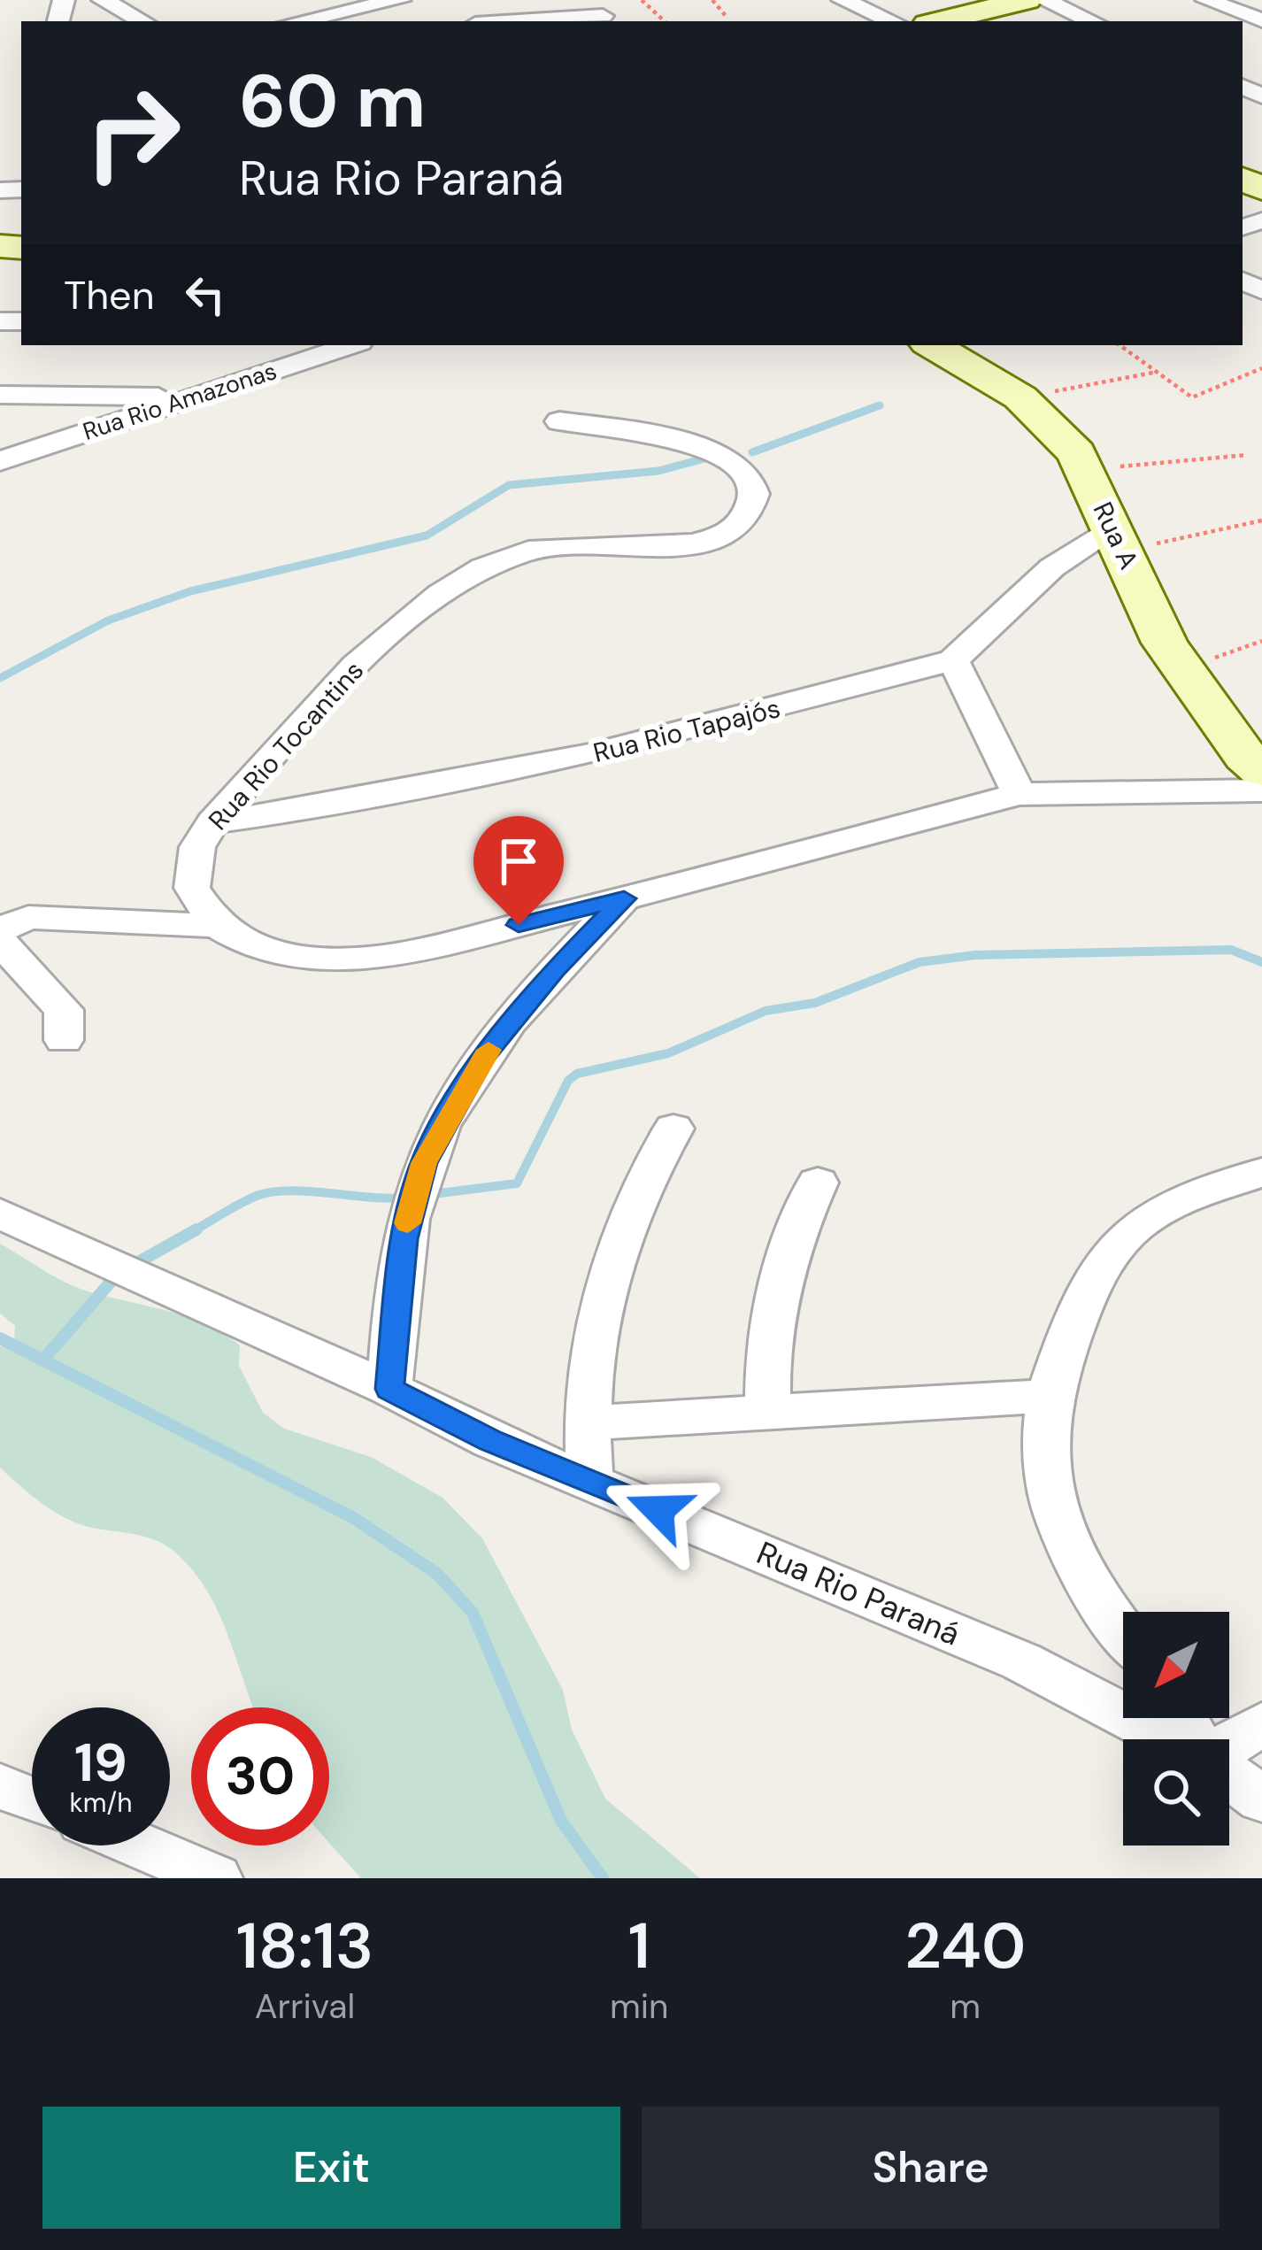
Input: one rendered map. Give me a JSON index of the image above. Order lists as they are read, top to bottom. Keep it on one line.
{"streets":{"street":["Rua Rio Amazonas","Rua A","Rua Rio Tapajós","Rua Rio Tocantins","Rua Rio Paraná"]},"crossings":[["Rua A","Rua Rio Tapajós"],["Rua Rio Tapajós","Rua Rio Tocantins"]],"north":"bottom left","page":{"turn":["60 m","Rua Rio Paraná"],"then":"Then","speed":"19 km/h","limit":"30","eta":["18:13","Arrival","1","min","240","m"],"buttons":["Exit","Share"]}}
